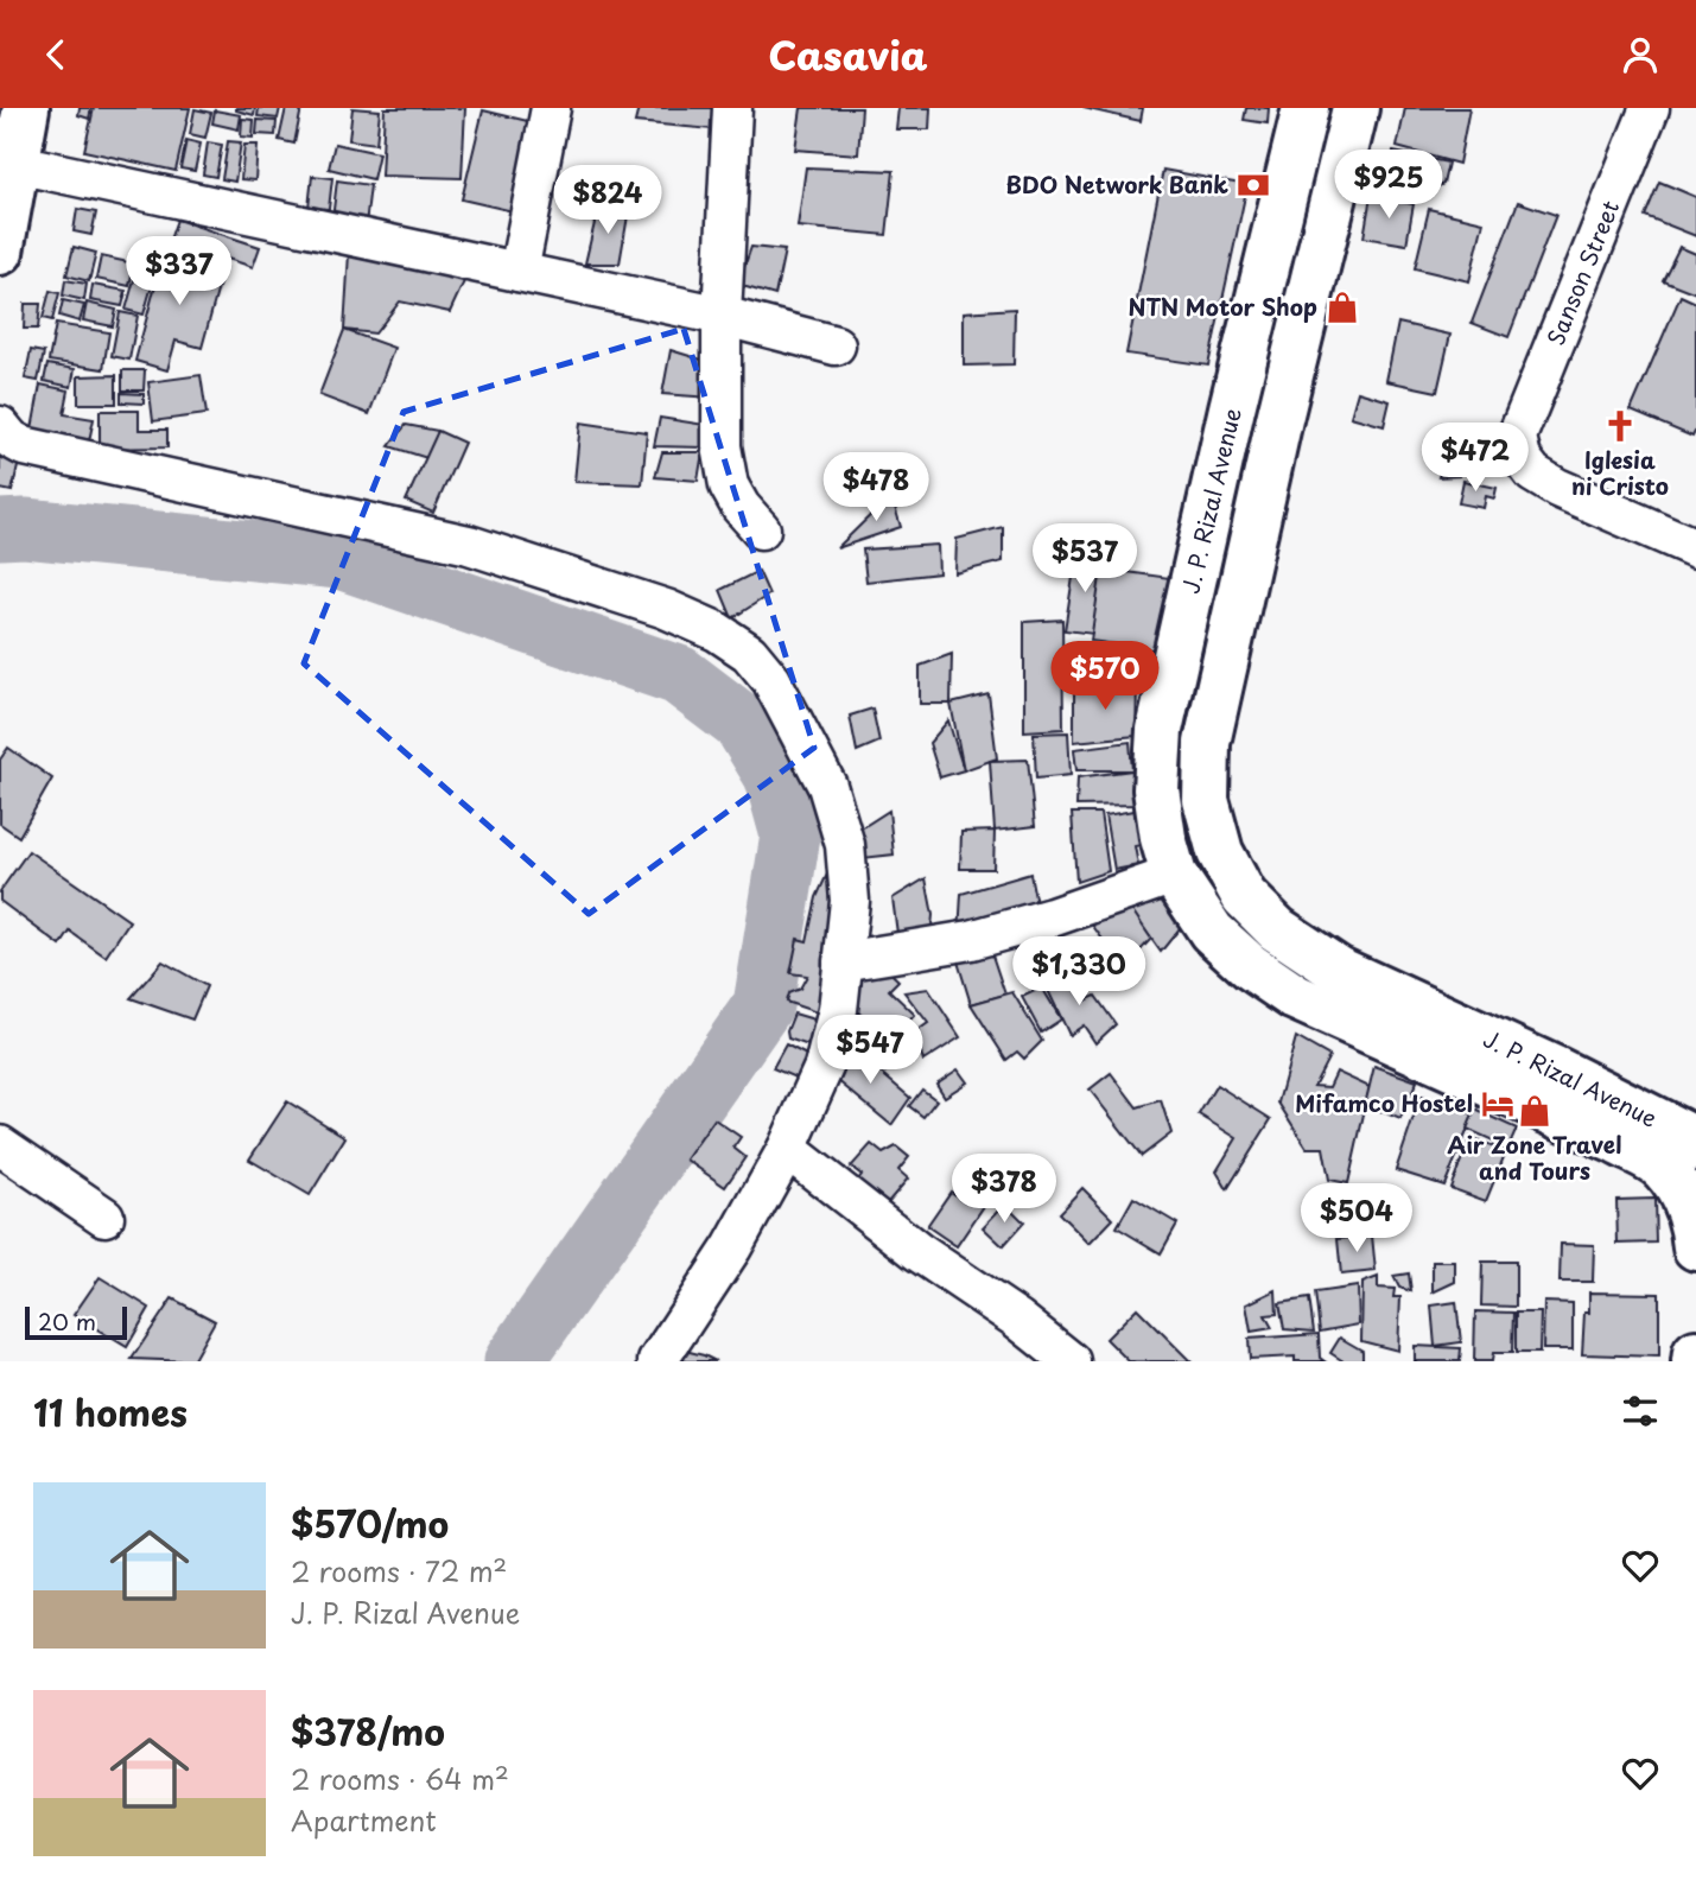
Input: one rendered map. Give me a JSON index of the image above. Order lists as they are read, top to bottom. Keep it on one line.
{"streets":{"main road":["J. P. Rizal Avenue"],"street":["Sanson Street"]},"places":{"bank":["BDO Network Bank"],"shop":["NTN Motor Shop","Air Zone Travel and Tours"],"church":["Iglesia ni Cristo"],"hotel":["Mifamco Hostel"]},"scale_bar":"20 m","page":{"header":"Casavia","price":["$925","$824","$337","$472","$478","$537","$570","$1,330","$547","$378","$504"],"scale":"20 m","heading":"11 homes","list":[{"name":"$570/mo","note":"2 rooms · 72 m² · J. P. Rizal Avenue"},{"name":"$378/mo","note":"2 rooms · 64 m² · Apartment"}]}}
